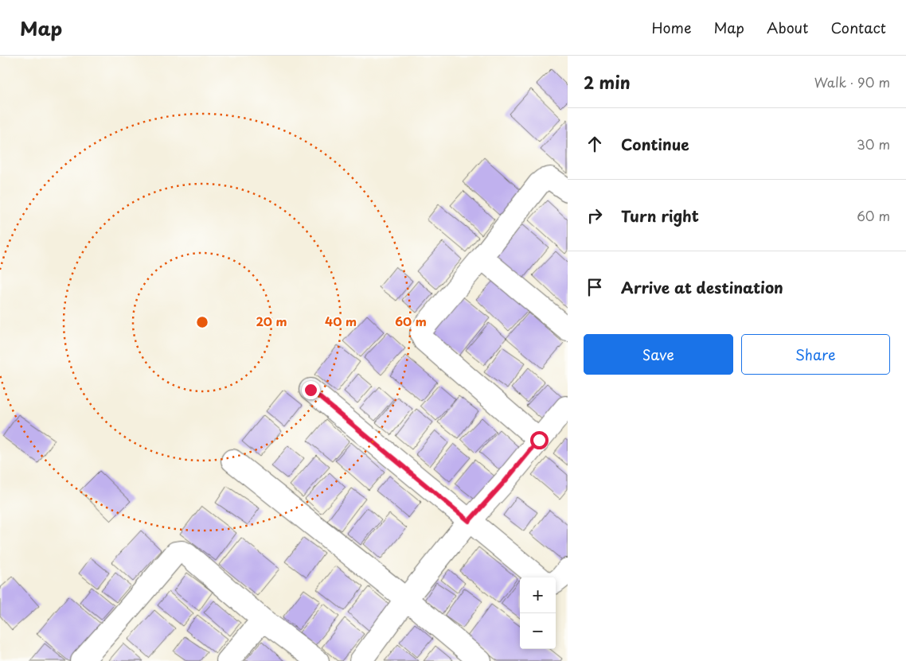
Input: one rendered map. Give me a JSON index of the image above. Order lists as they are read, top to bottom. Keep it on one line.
{"page":{"header":"Map","nav":["Home","Map","About","Contact"],"heading":["2 min","Walk · 90 m"],"list":[["Continue","30 m"],["Turn right","60 m"],"Arrive at destination"],"buttons":["Save","Share"],"map_buttons":["+","−"]},"rings":["20 m","40 m","60 m"]}
